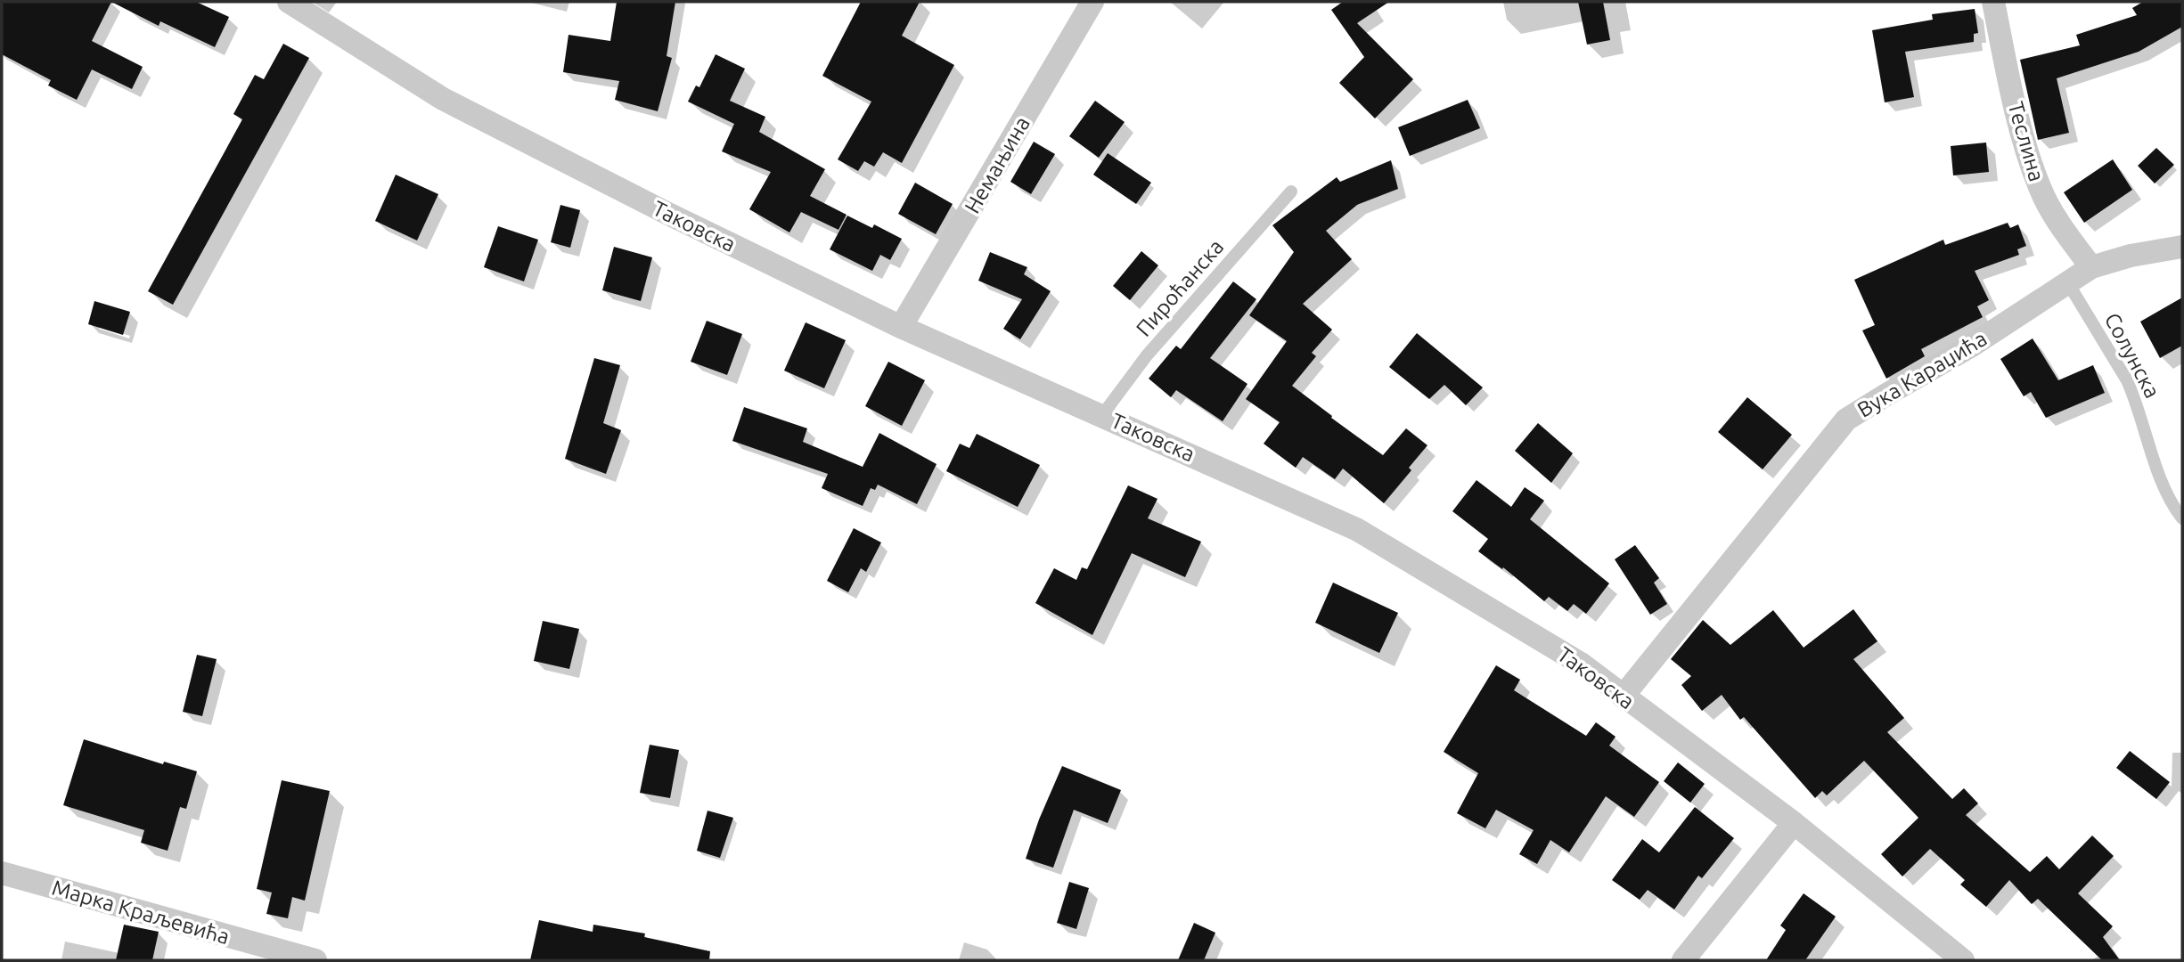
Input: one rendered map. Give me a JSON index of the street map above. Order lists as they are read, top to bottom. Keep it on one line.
{"streets":{"street":["Теслина","Немањина","Таковска","Вука Караџића","Марка Краљевића"],"lane":["Пироћанска","Солунска"]},"crossings":[["Теслина","Вука Караџића"],["Немањина","Таковска"],["Таковска","Пироћанска"],["Таковска","Вука Караџића"],["Солунска","Вука Караџића"]]}
